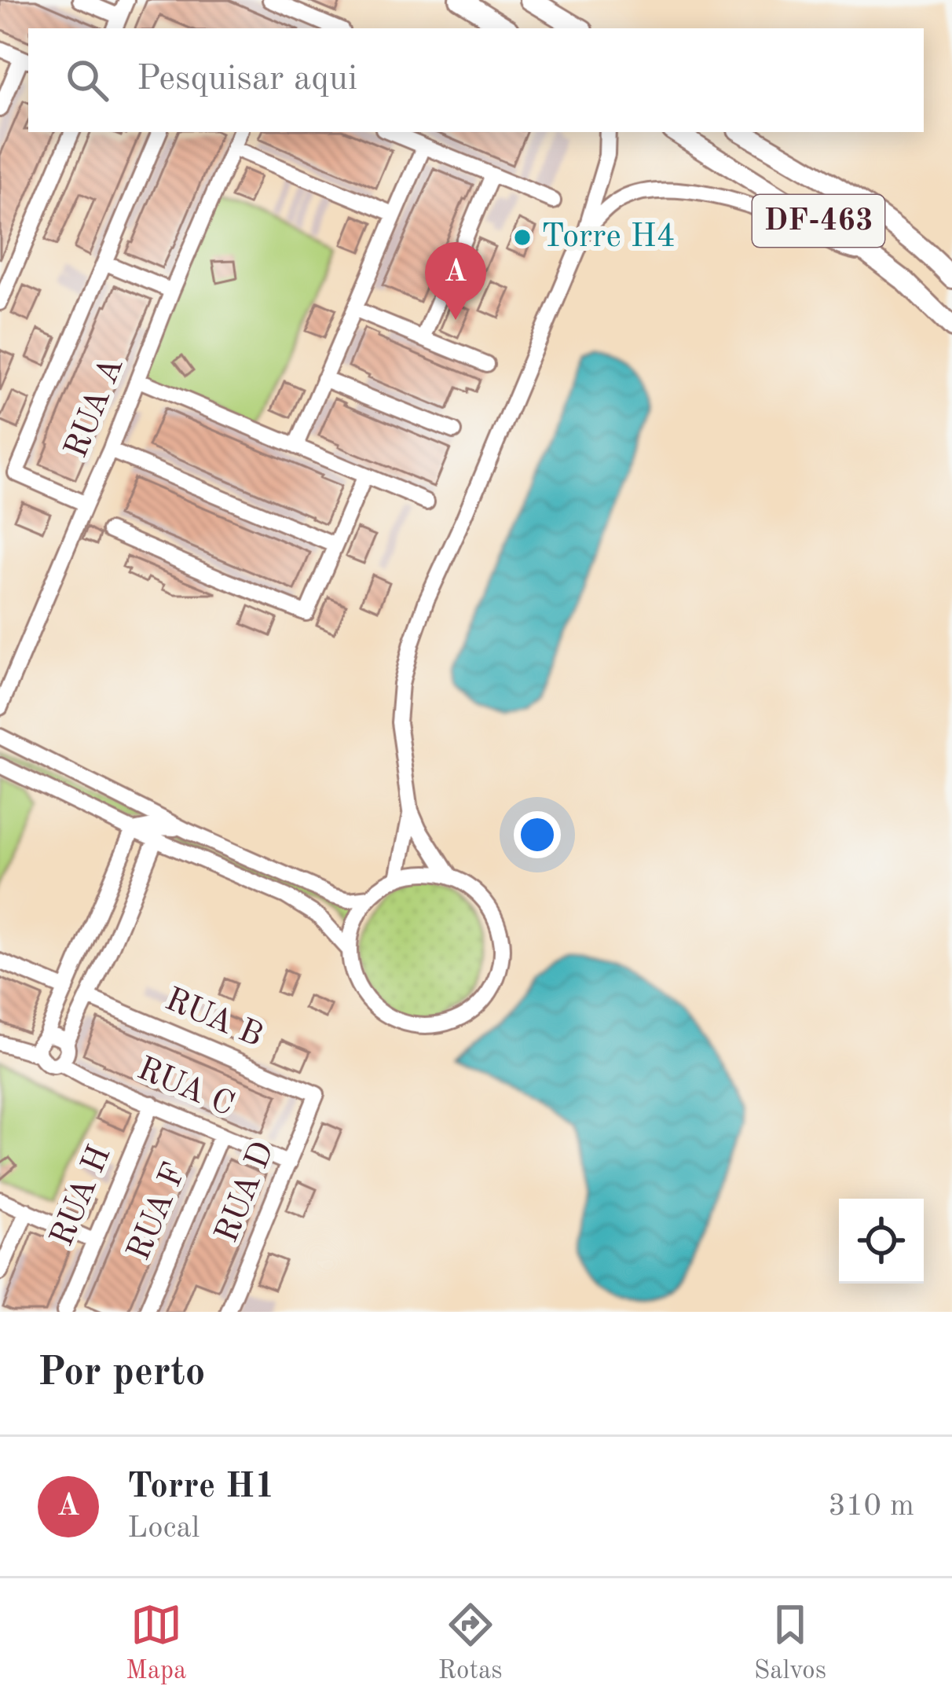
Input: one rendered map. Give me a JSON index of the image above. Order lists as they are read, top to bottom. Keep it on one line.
{"streets":{"main road":["DF-463"],"street":["RUA A","RUA B","RUA C","RUA D","RUA H","RUA F"]},"crossings":[["RUA B","RUA D"],["RUA C","RUA D"],["RUA C","RUA H"],["RUA C","RUA F"]],"places":["Torre H4"],"page":{"search":"Pesquisar aqui","pins":"A","heading":"Por perto","list":[{"mark":"A","name":"Torre H1","note":"Local","value":"310 m"}],"nav":["Mapa","Rotas","Salvos"]}}
